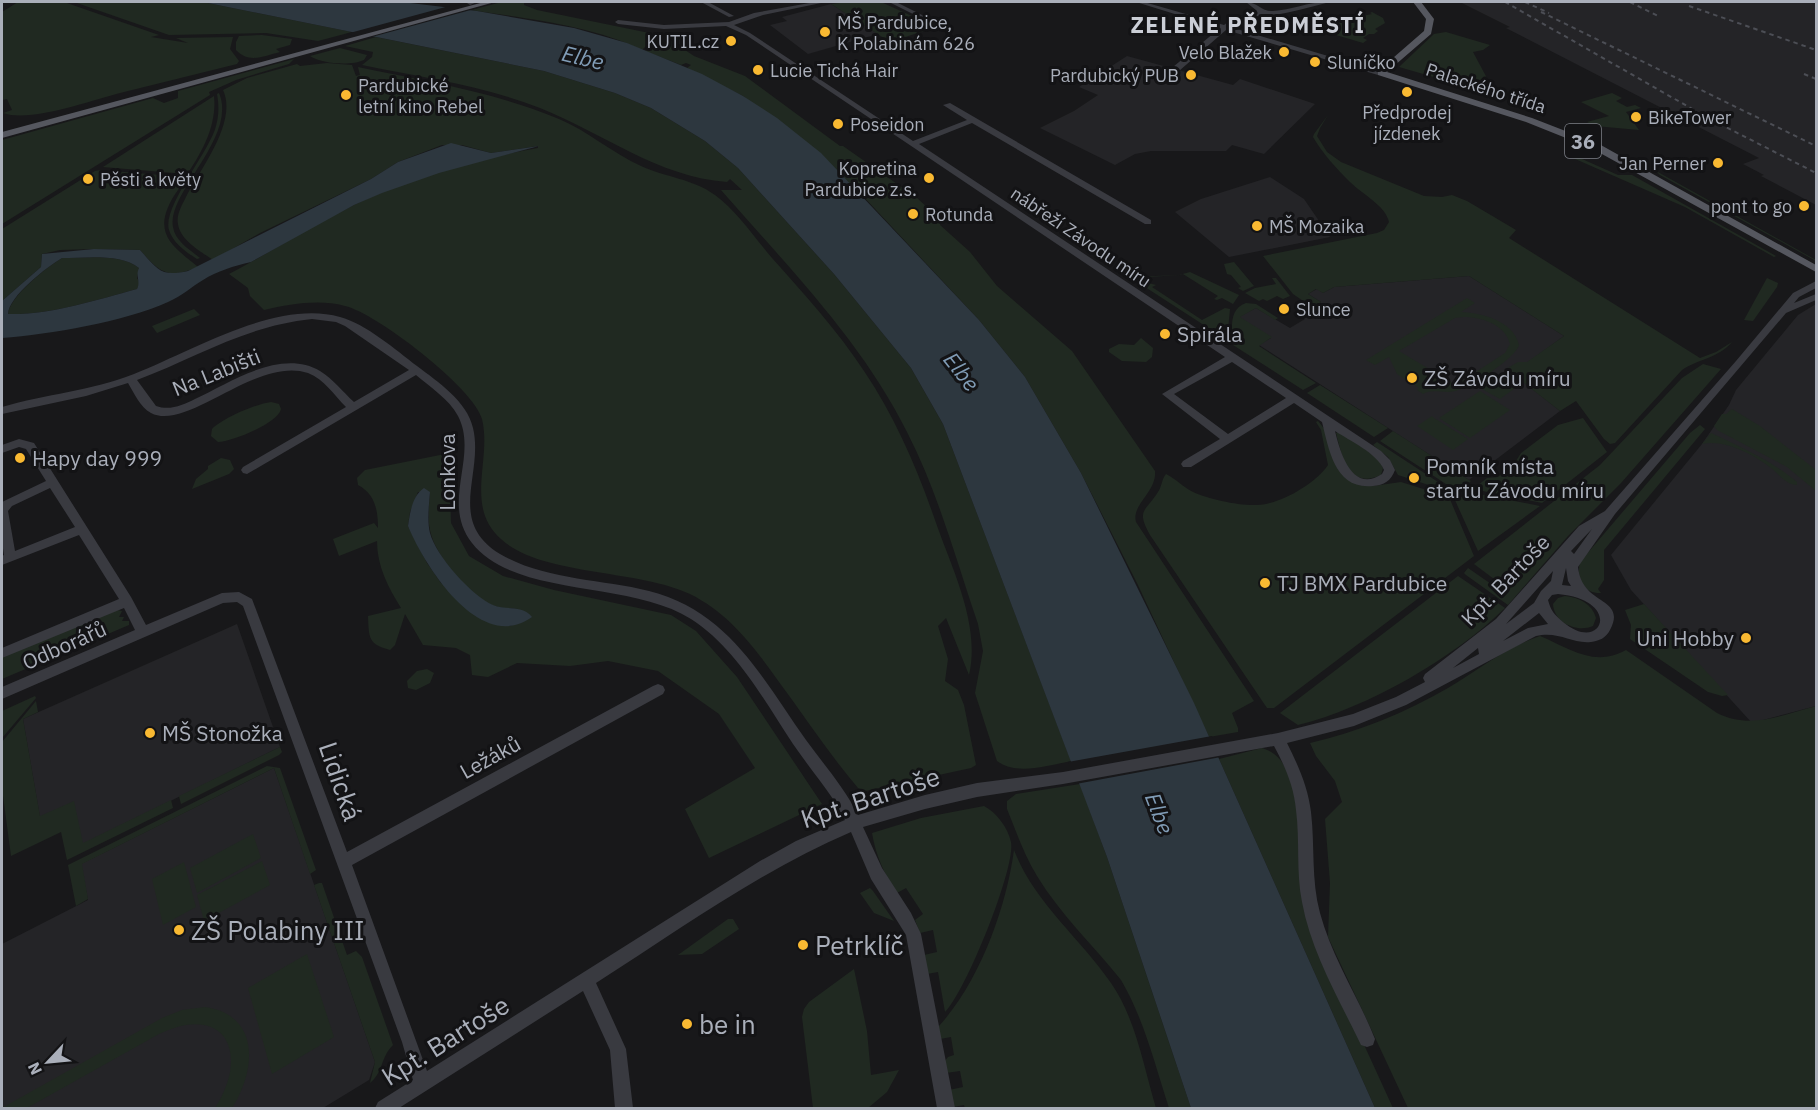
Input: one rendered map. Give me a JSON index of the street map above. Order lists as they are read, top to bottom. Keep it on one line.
{"streets":{"main road":["Palackého třída","36"],"street":["nábřeží Závodu míru","Na Labišti","Lonkova","Kpt. Bartoše","Odborářů","Ležáků","Lidická"]},"crossings":[["Na Labišti","Lonkova"],["Lonkova","Kpt. Bartoše"],["Kpt. Bartoše","Lidická"],["Odborářů","Lidická"],["Ležáků","Lidická"]],"districts":["ZELENÉ PŘEDMĚSTÍ"],"water":["Elbe"],"places":["MŠ Pardubice, K Polabinám 626","KUTIL.cz","Velo Blažek","Sluníčko","Lucie Tichá Hair","Pardubický PUB","Předprodej jízdenek","Pardubické letní kino Rebel","BikeTower","Poseidon","Jan Perner","Kopretina Pardubice z.s.","Pěsti a květy","pont to go","Rotunda","MŠ Mozaika","Slunce","Spirála","ZŠ Závodu míru","Hapy day 999","Pomník místa startu Závodu míru","TJ BMX Pardubice","Uni Hobby","MŠ Stonožka","ZŠ Polabiny III","Petrklíč","be in"],"north":"bottom left"}
